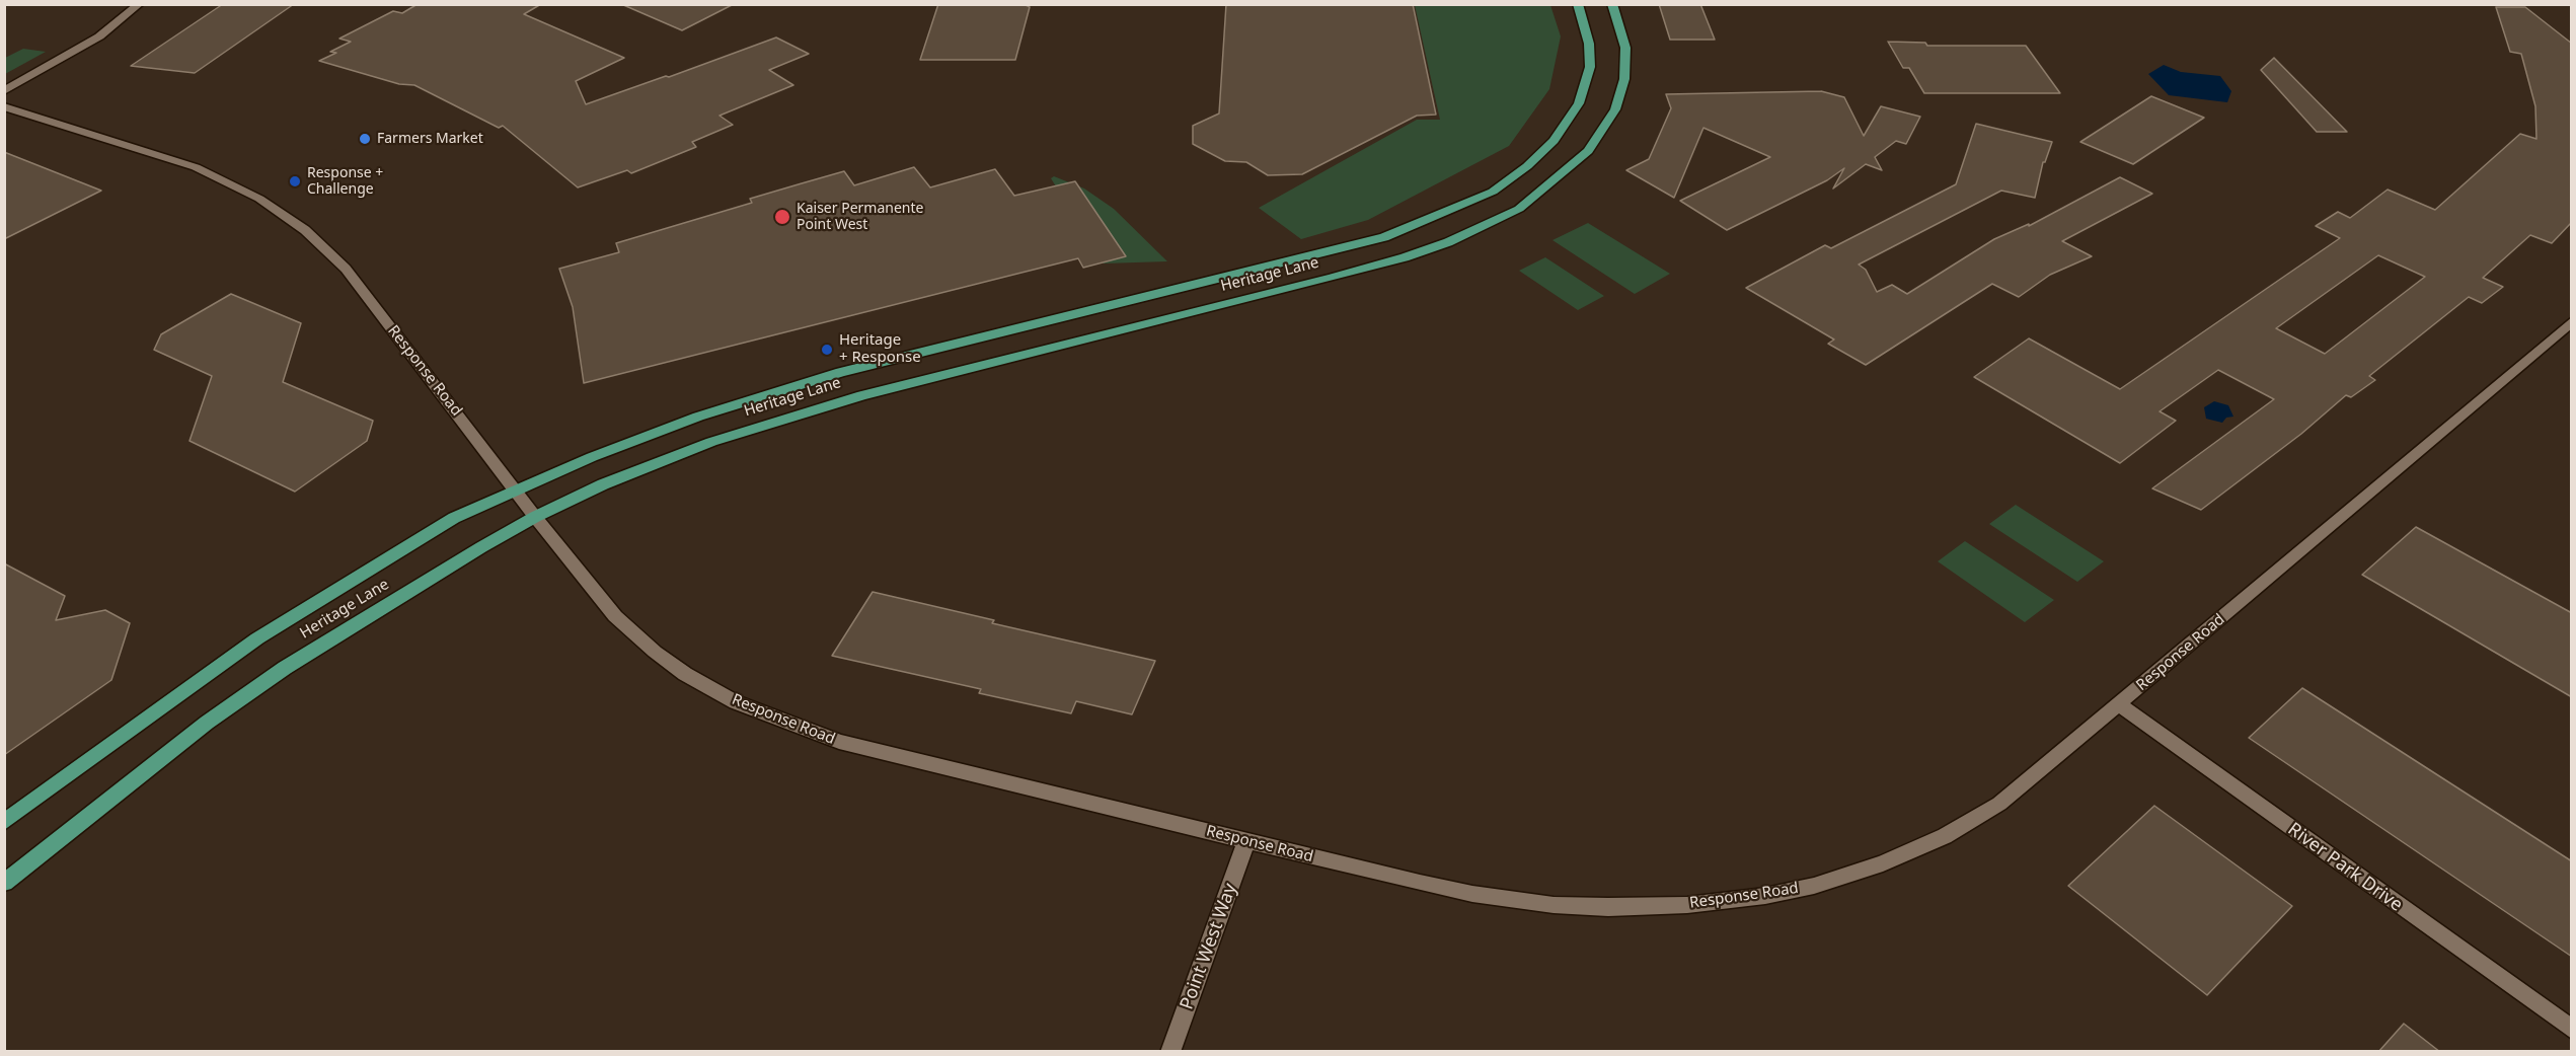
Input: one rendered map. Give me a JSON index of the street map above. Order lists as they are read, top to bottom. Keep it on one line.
{"streets":{"main road":["Heritage Lane"],"street":["Response Road","River Park Drive","Point West Way"]},"crossings":[["Heritage Lane","Response Road"],["Response Road","River Park Drive"],["Response Road","Point West Way"]],"places":["Farmers Market","Response + Challenge","Kaiser Permanente Point West","Heritage + Response"]}
